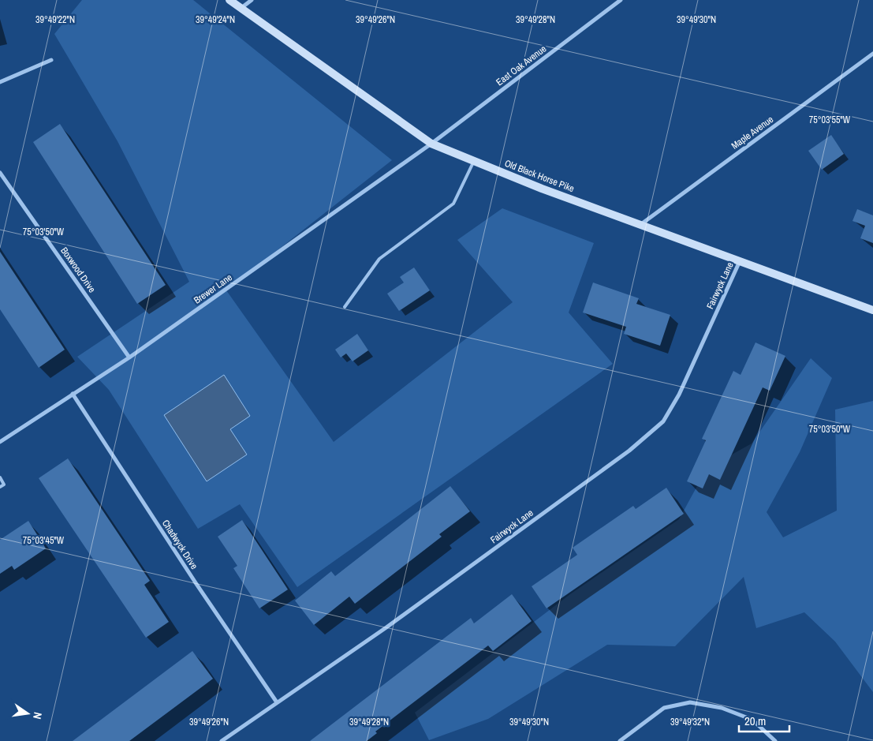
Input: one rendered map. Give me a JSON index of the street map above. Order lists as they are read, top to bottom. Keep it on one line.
{"streets":{"street":["East Oak Avenue","Maple Avenue","Old Black Horse Pike","Boxwood Drive","Fairwyck Lane","Brewer Lane","Chadwyck Drive"]},"crossings":[["East Oak Avenue","Old Black Horse Pike"],["East Oak Avenue","Brewer Lane"],["Maple Avenue","Old Black Horse Pike"],["Old Black Horse Pike","Fairwyck Lane"],["Old Black Horse Pike","Brewer Lane"],["Boxwood Drive","Brewer Lane"],["Fairwyck Lane","Chadwyck Drive"],["Brewer Lane","Chadwyck Drive"]],"scale_bar":"20 m","north":"right","coordinates":["39°49'22\"N","39°49'24\"N","39°49'26\"N","39°49'28\"N","39°49'30\"N","75°03'55\"W","75°03'50\"W","75°03'45\"W","39°49'32\"N"]}
